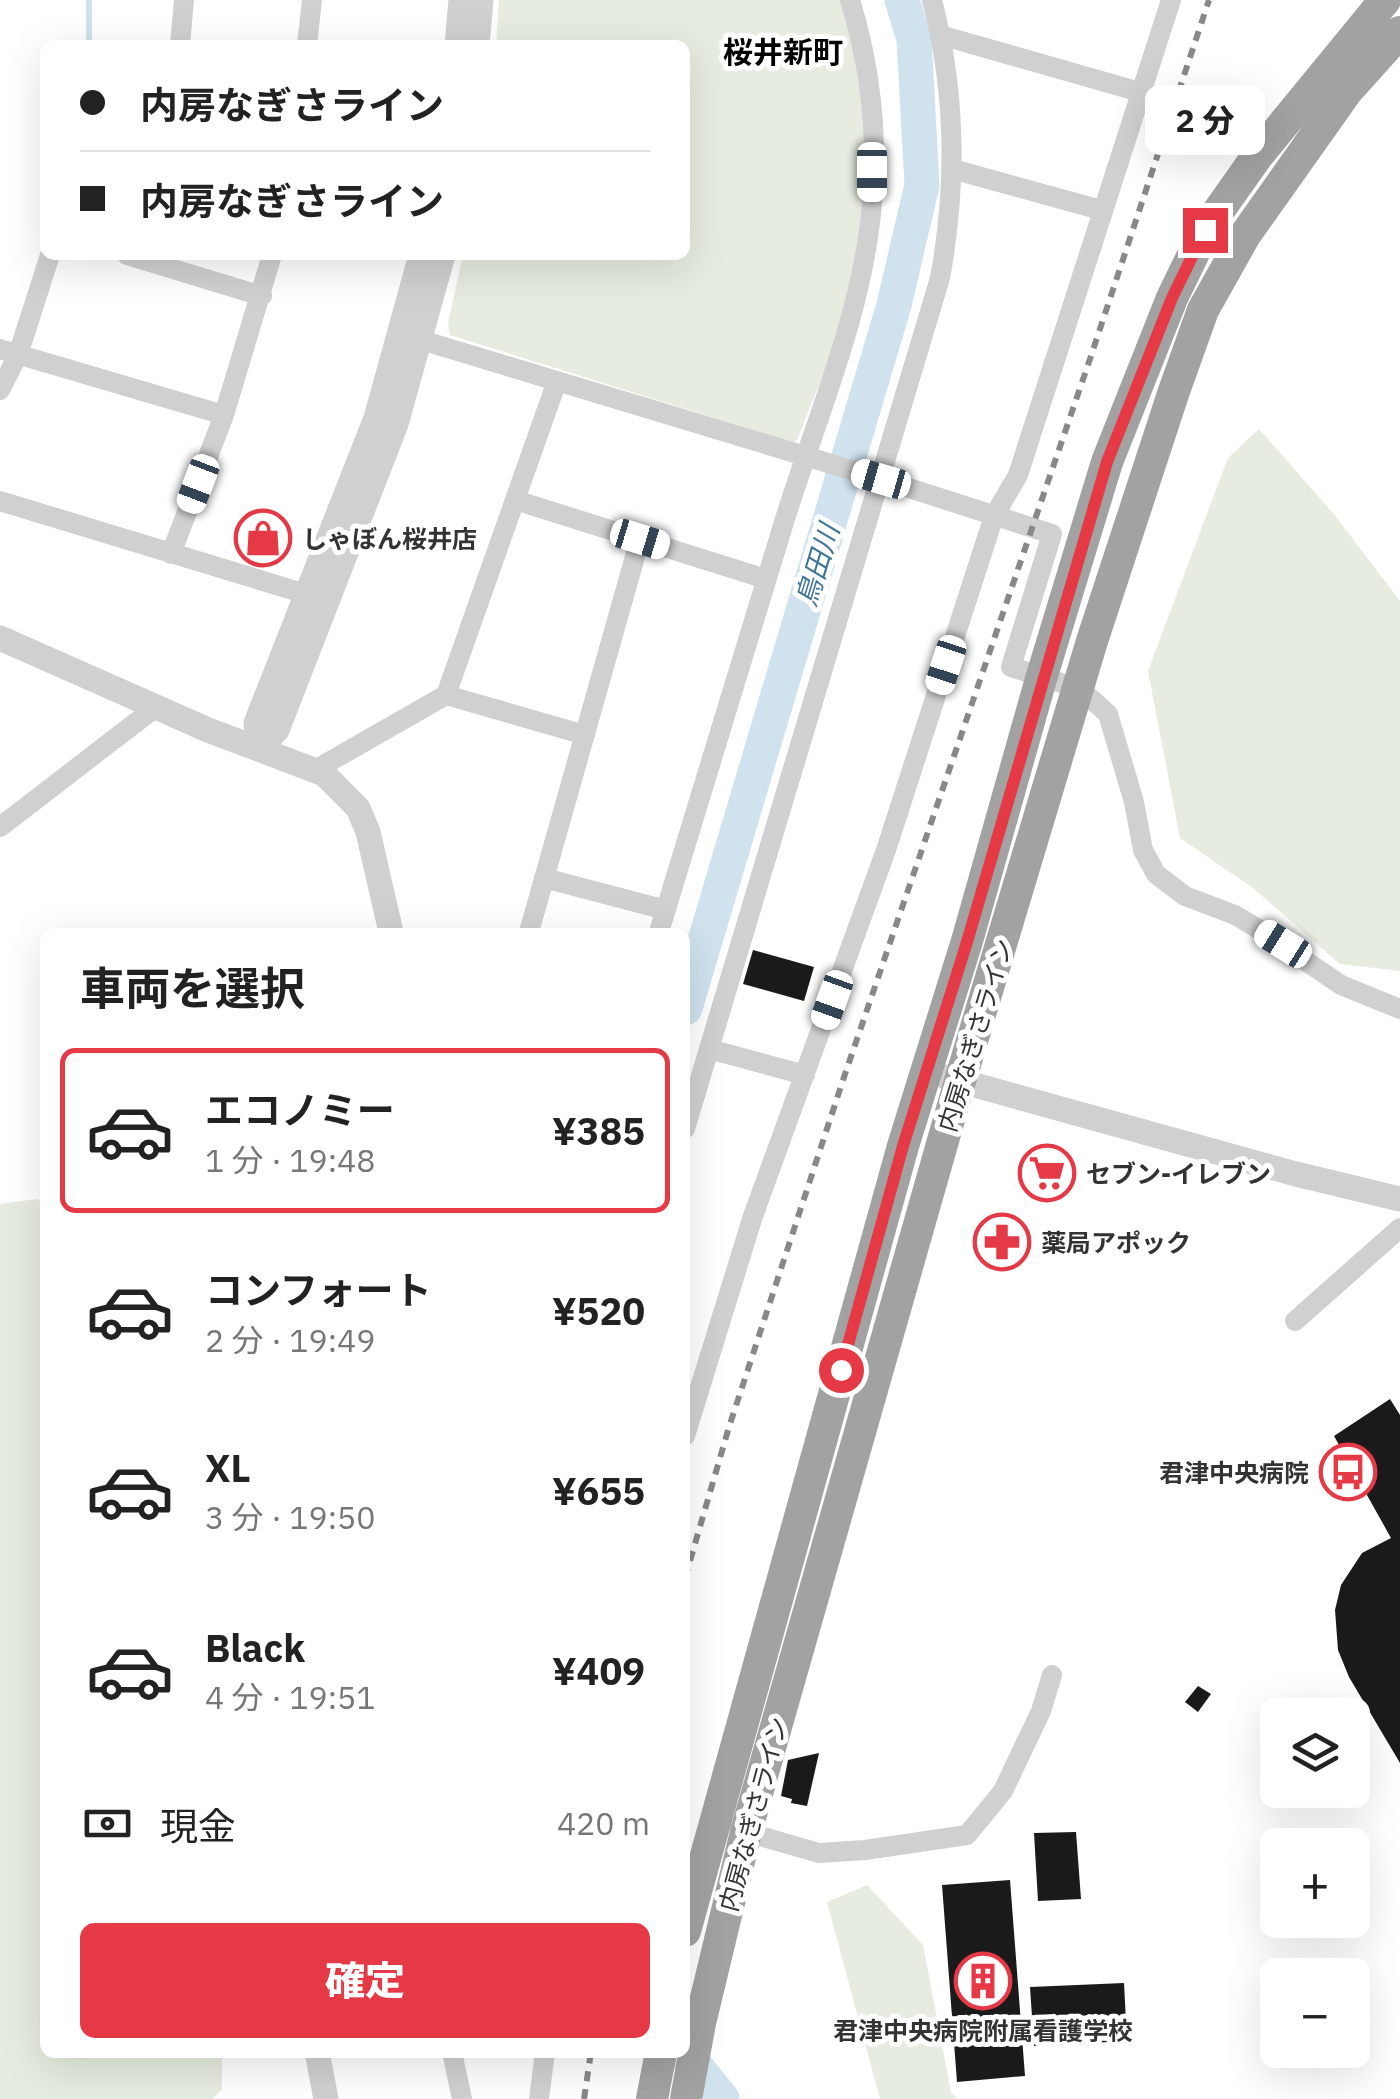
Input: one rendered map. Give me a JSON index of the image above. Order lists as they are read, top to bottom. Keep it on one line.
{"streets":{"highway":["内房なぎさライン"]},"districts":["桜井新町"],"water":["鳥田川"],"places":{"shop":["しゃぼん桜井店"],"supermarket":["セブン-イレブン"],"pharmacy":["薬局アポック"],"bus stop":["君津中央病院"],"building":["君津中央病院附属看護学校"]},"page":{"banner":["内房なぎさライン","内房なぎさライン"],"bubble":"2 分","heading":"車両を選択","list":[{"name":"エコノミー","note":"1 分 · 19:48","value":"¥385"},{"name":"コンフォート","note":"2 分 · 19:49","value":"¥520"},{"name":"XL","note":"3 分 · 19:50","value":"¥655"},{"name":"Black","note":"4 分 · 19:51","value":"¥409"}],"map_buttons":["+","−"],"pay":["現金","420 m"],"buttons":"確定"}}
